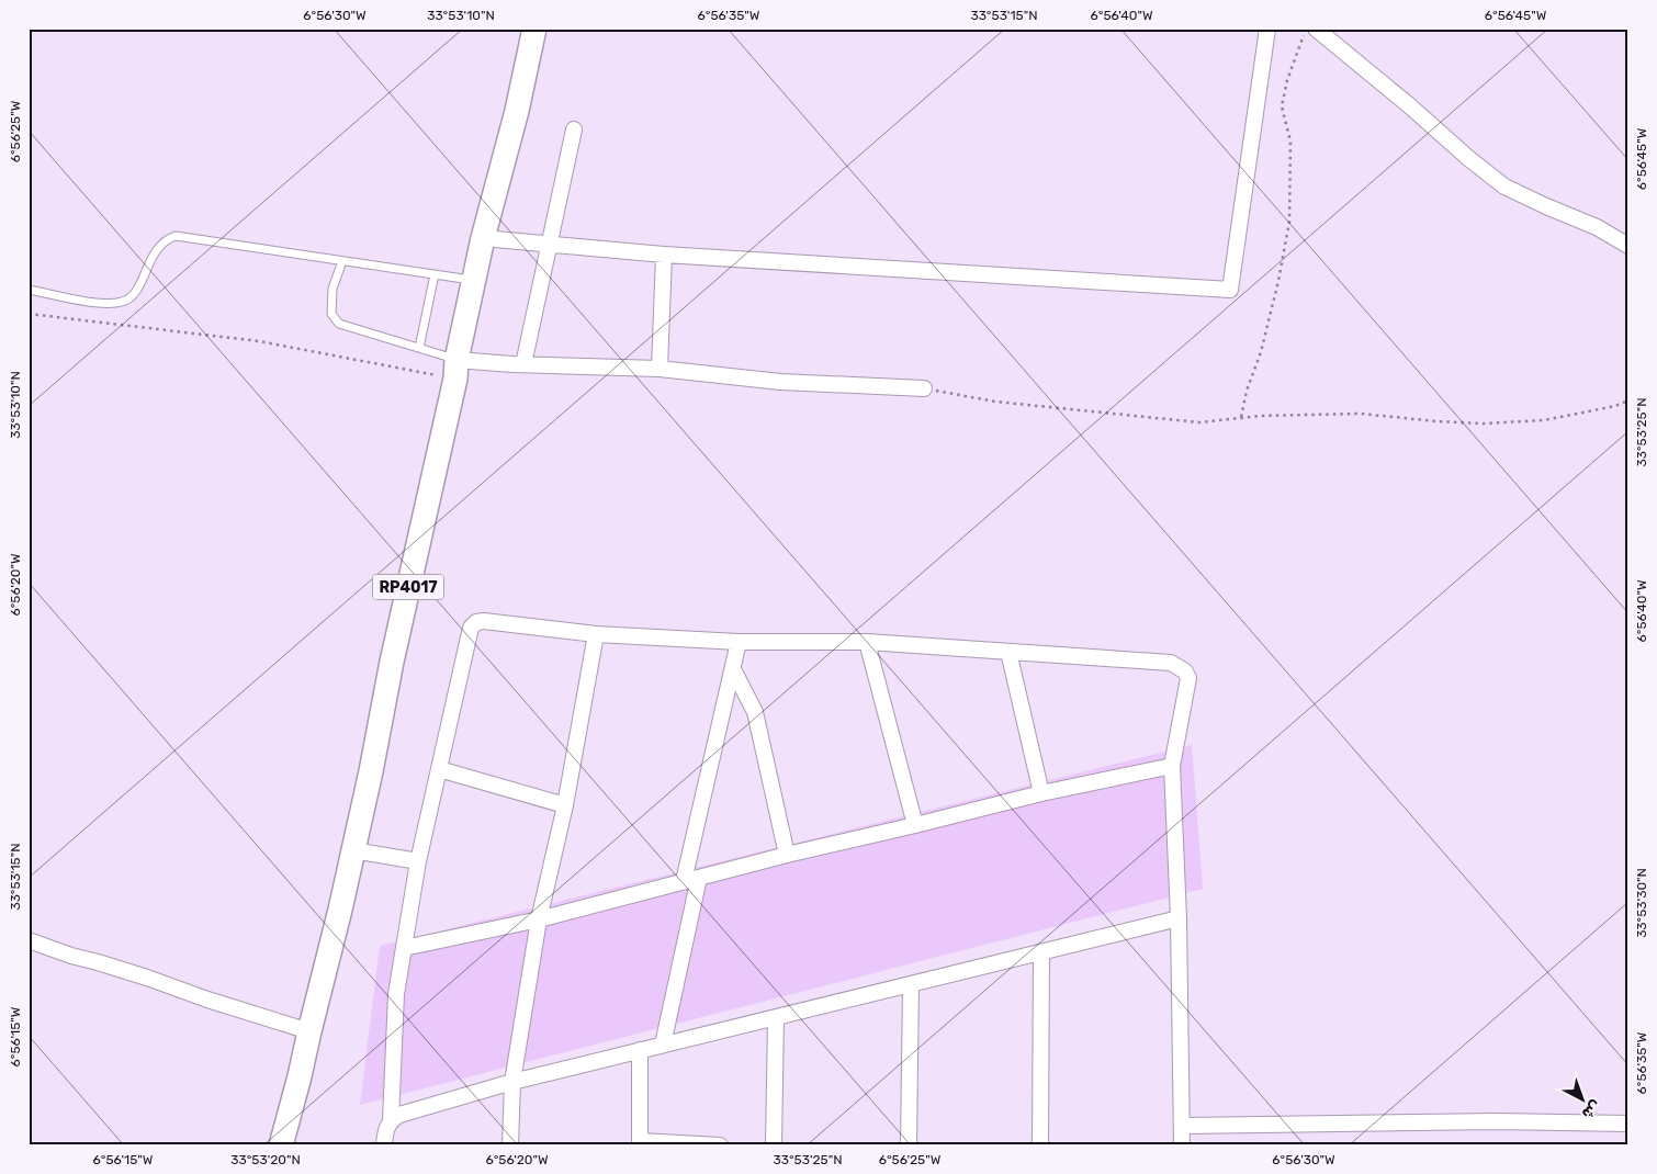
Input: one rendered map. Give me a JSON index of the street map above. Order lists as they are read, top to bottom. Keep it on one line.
{"streets":{"main road":["RP4017"]},"north":"bottom right","coordinates":["6°56'30\"W","33°53'10\"N","6°56'35\"W","33°53'15\"N","6°56'40\"W","6°56'45\"W","6°56'25\"W","33°53'25\"N","6°56'20\"W","33°53'30\"N","6°56'15\"W","33°53'20\"N"]}
